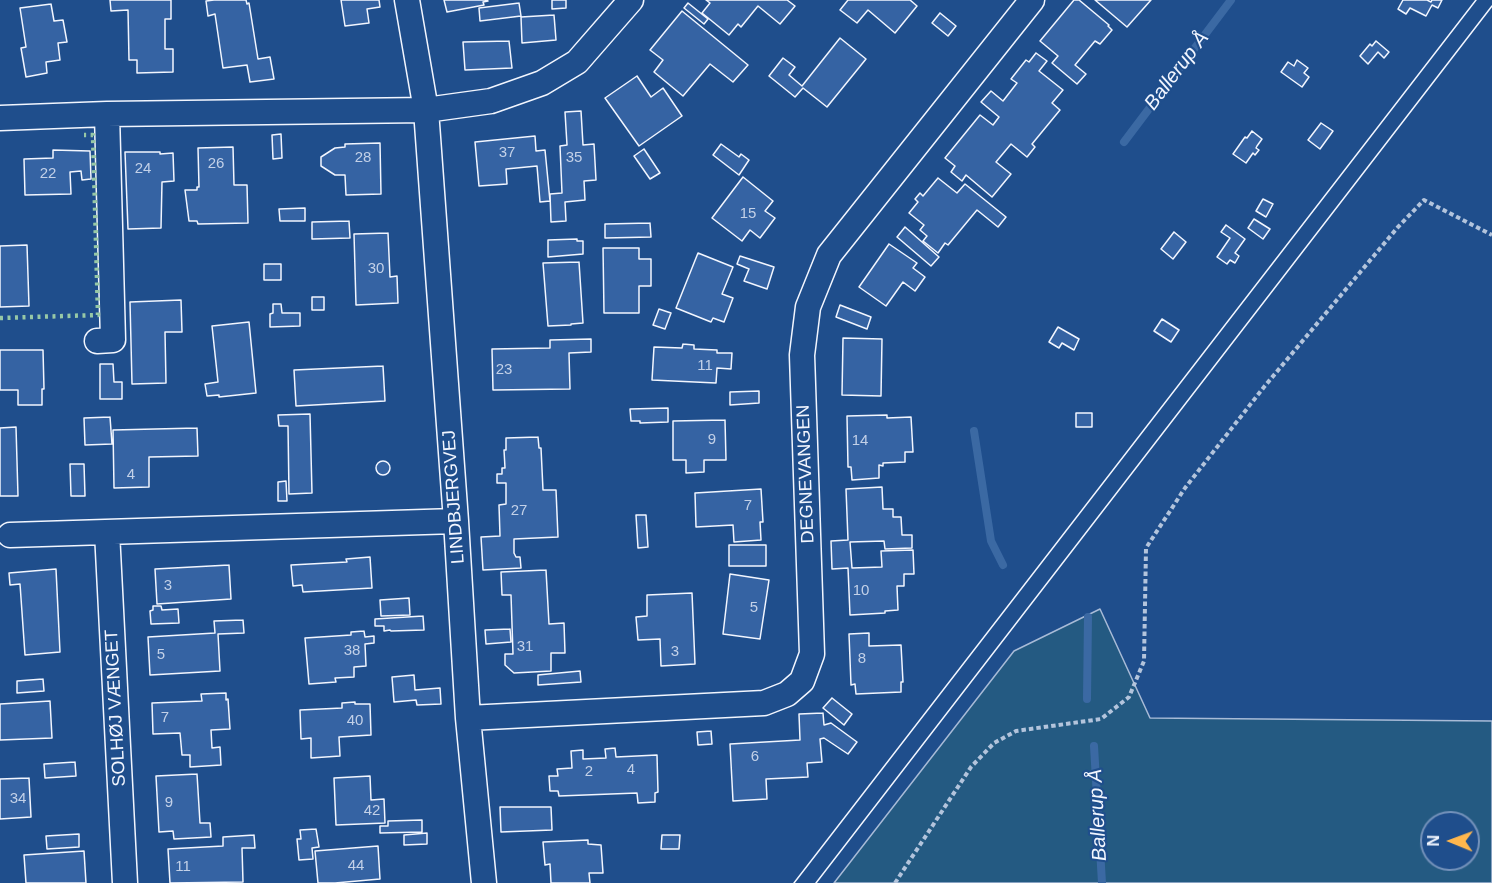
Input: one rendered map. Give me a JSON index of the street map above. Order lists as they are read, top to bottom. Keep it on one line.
{"streets":{"street":["DEGNEVANGEN","LINDBJERGVEJ","SOLHØJ VÆNGET"]},"crossings":[["DEGNEVANGEN","LINDBJERGVEJ"]],"water":["Ballerup Å"],"house_numbers":["37","28","35","26","24","22","15","30","11","23","9","14","4","7","27","3","10","5","31","38","3","5","8","7","40","6","4","2","34","9","42","44","11"],"north":"left"}
